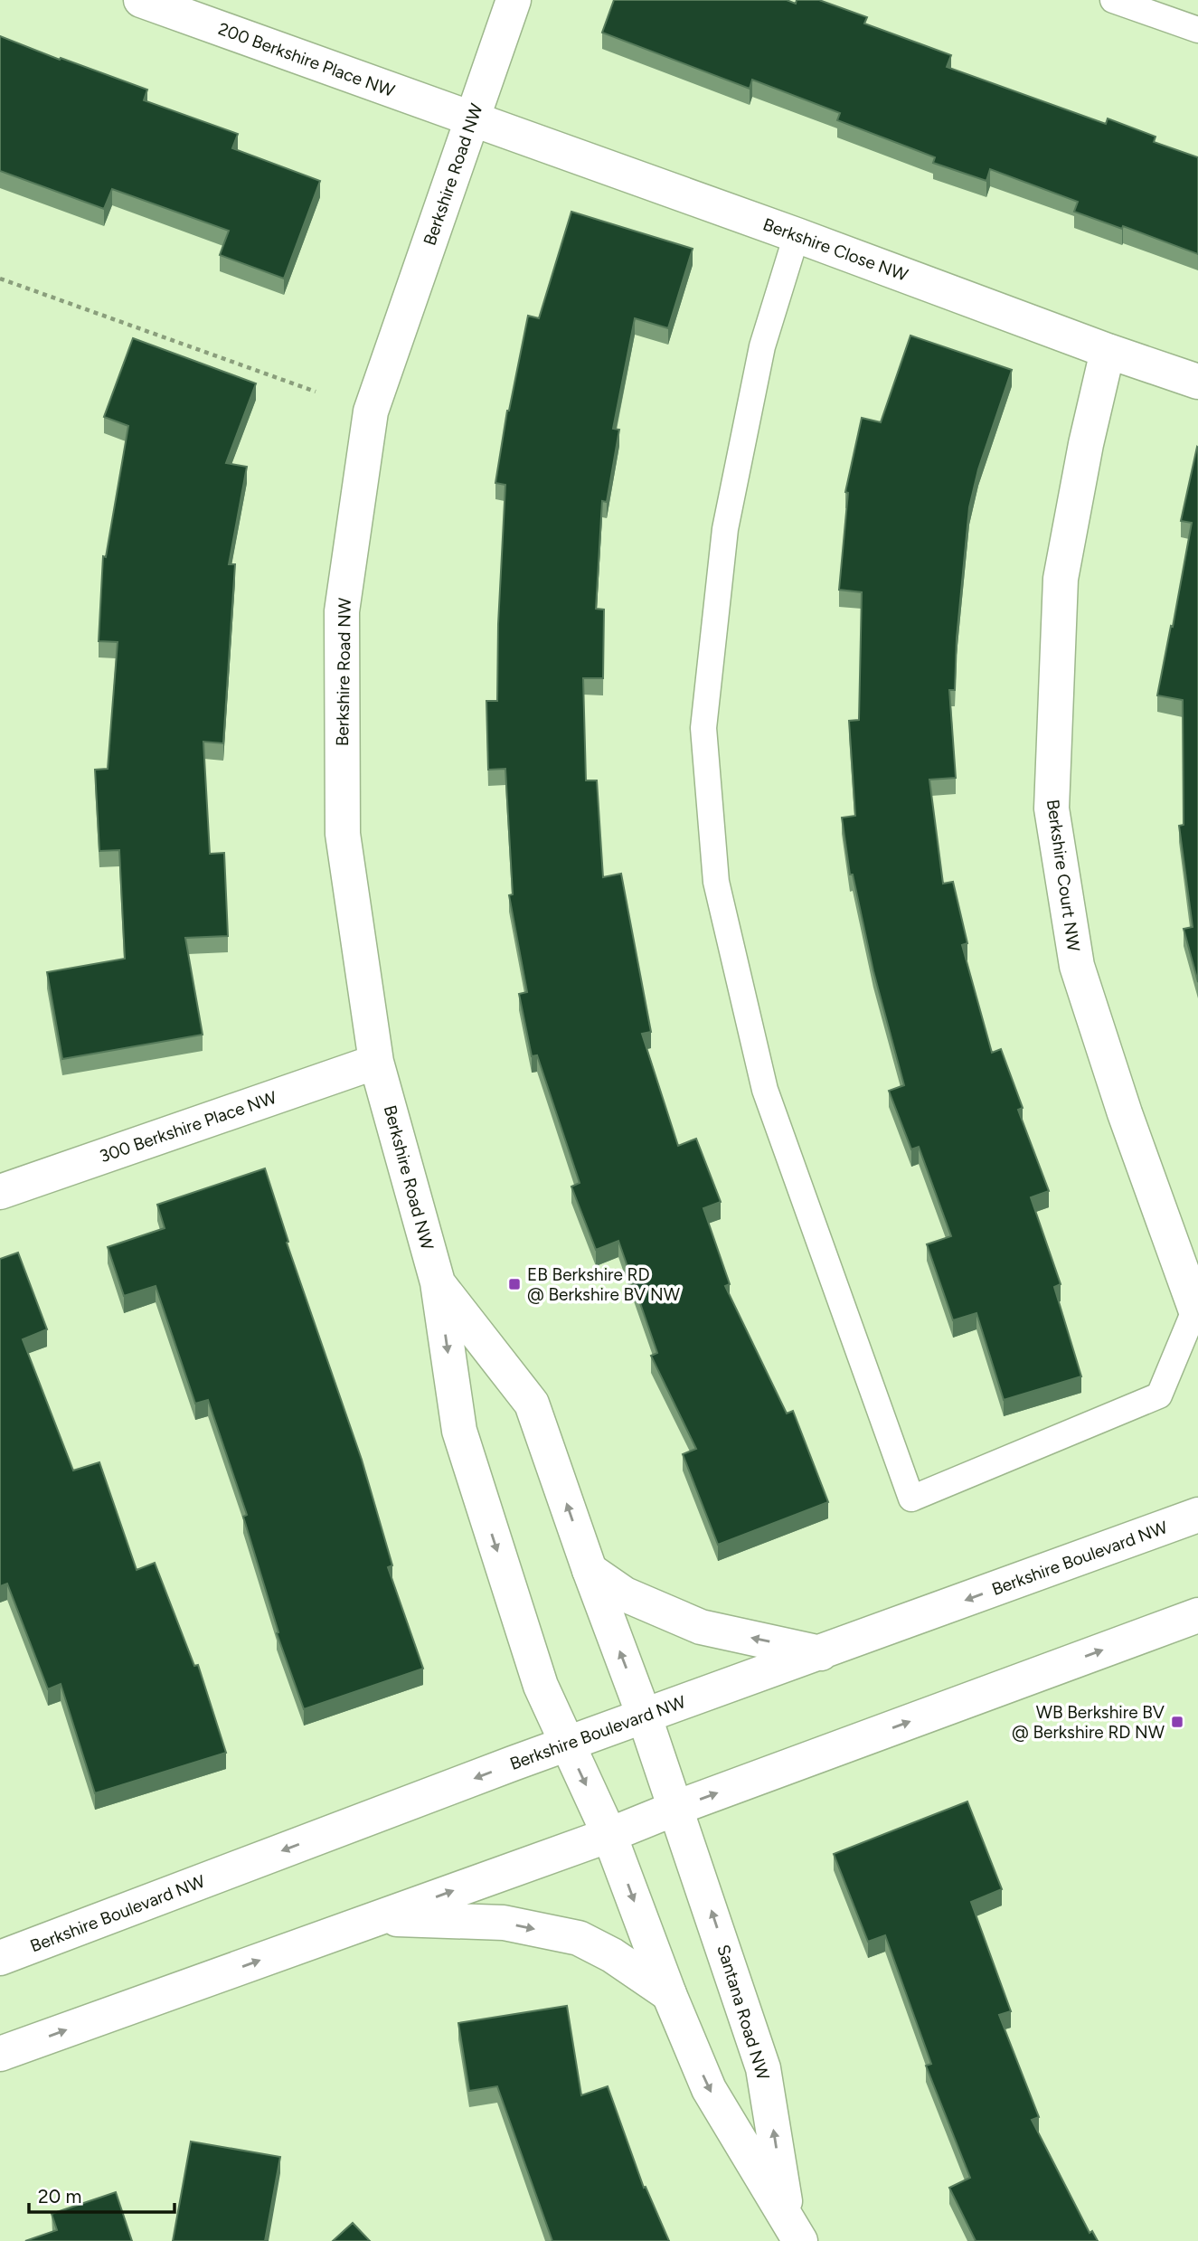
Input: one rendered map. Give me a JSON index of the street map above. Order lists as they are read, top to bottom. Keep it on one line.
{"streets":{"street":["200 Berkshire Place NW","Berkshire Road NW","Berkshire Close NW","Berkshire Court NW","300 Berkshire Place NW","Berkshire Boulevard NW","Santana Road NW"]},"crossings":[["200 Berkshire Place NW","Berkshire Road NW"],["200 Berkshire Place NW","Berkshire Close NW"],["Berkshire Road NW","Berkshire Close NW"],["Berkshire Road NW","300 Berkshire Place NW"],["Berkshire Road NW","Berkshire Boulevard NW"],["Berkshire Road NW","Santana Road NW"],["Berkshire Close NW","Berkshire Court NW"]],"places":{"transit":["EB Berkshire RD @ Berkshire BV NW","WB Berkshire BV @ Berkshire RD NW"]},"scale_bar":"20 m"}
